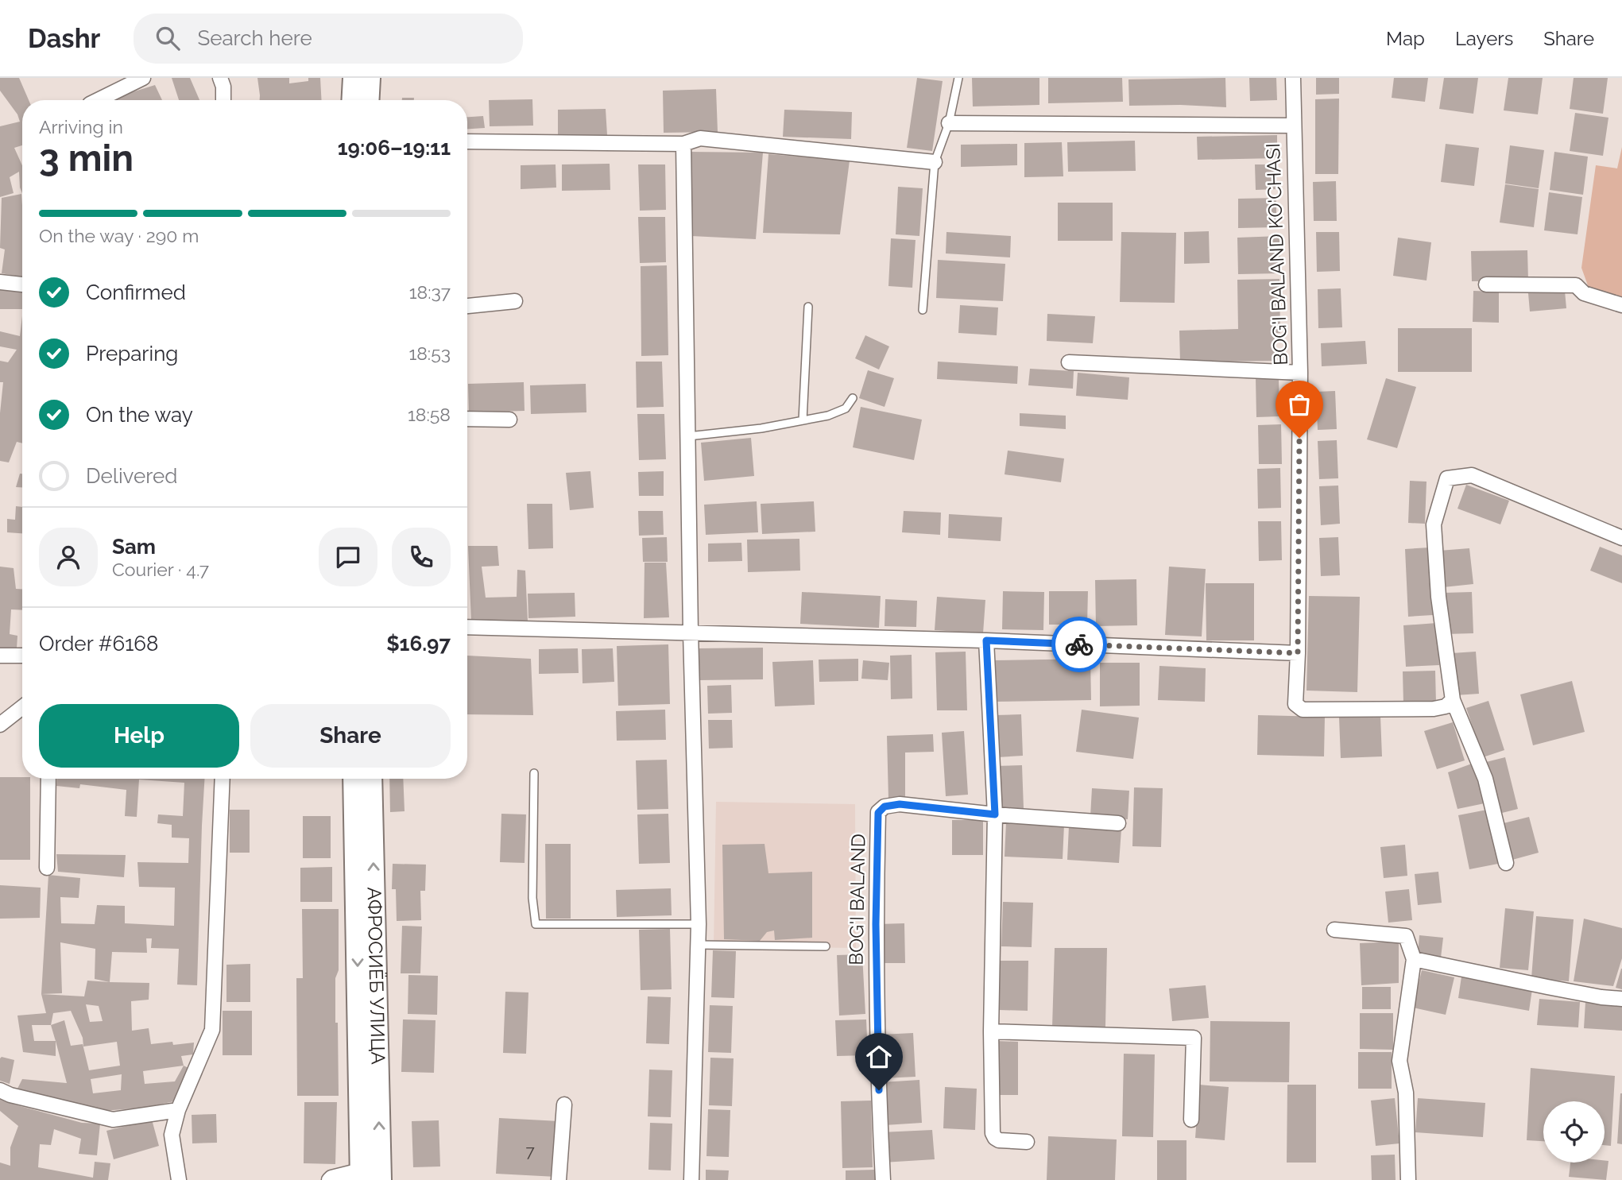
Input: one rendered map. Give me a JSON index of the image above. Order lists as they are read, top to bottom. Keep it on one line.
{"streets":{"main road":["АФРОСИЁБ УЛИЦА"],"street":["BOG'I BALAND KO'CHASI","BOG'I BALAND"]},"house_numbers":["7"],"page":{"header":"Dashr","search":"Search here","nav":["Map","Layers","Share"],"heading":["3 min","Arriving in","19:06–19:11"],"panel":["Sam","Courier · 4.7","Order #6168","$16.97"],"bar":"On the way · 290 m","list":[["Confirmed","18:37"],["Preparing","18:53"],["On the way","18:58"],"Delivered"],"buttons":["Help","Share"]}}
